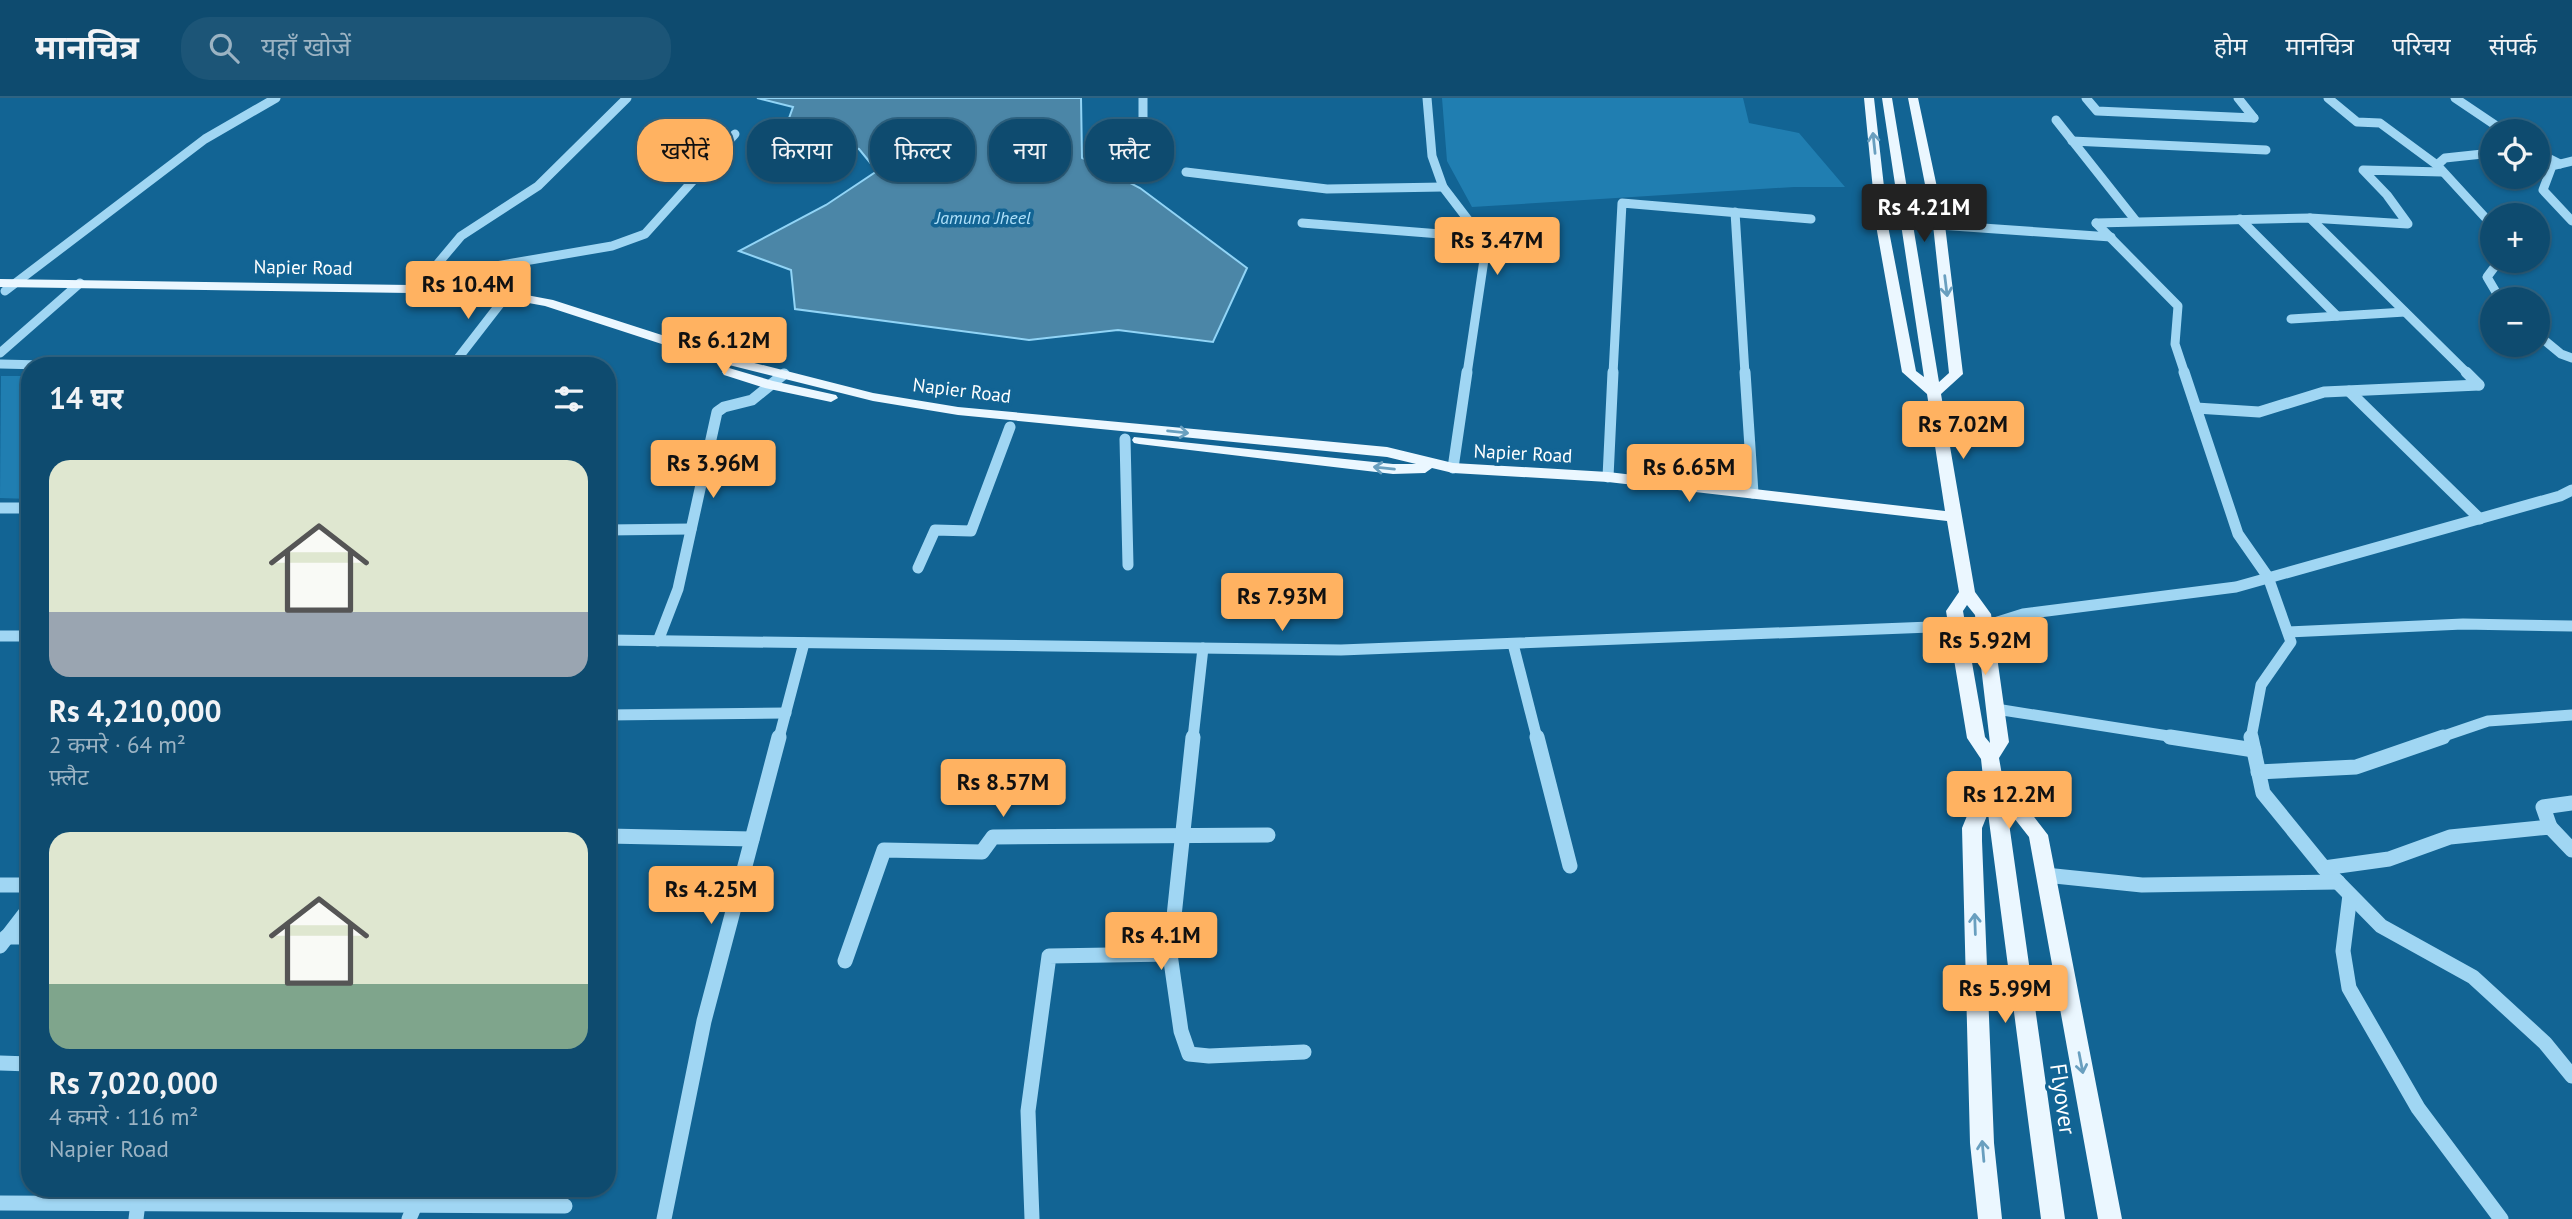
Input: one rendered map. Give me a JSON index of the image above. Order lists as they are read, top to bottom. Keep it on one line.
{"streets":{"main road":["Napier Road","Flyover"]},"water":["Jamuna Jheel"],"page":{"header":"मानचित्र","search":"यहाँ खोजें","nav":["होम","मानचित्र","परिचय","संपर्क"],"map_buttons":["+","−"],"chip":["खरीदें","किराया","फ़िल्टर","नया","फ़्लैट"],"price":["Rs 4.21M","Rs 3.47M","Rs 10.4M","Rs 6.12M","Rs 7.02M","Rs 3.96M","Rs 6.65M","Rs 7.93M","Rs 5.92M","Rs 8.57M","Rs 12.2M","Rs 4.25M","Rs 4.1M","Rs 5.99M"],"heading":"14 घर","list":[{"name":"Rs 4,210,000","note":"2 कमरे · 64 m² · फ़्लैट"},{"name":"Rs 7,020,000","note":"4 कमरे · 116 m² · Napier Road"}]}}
